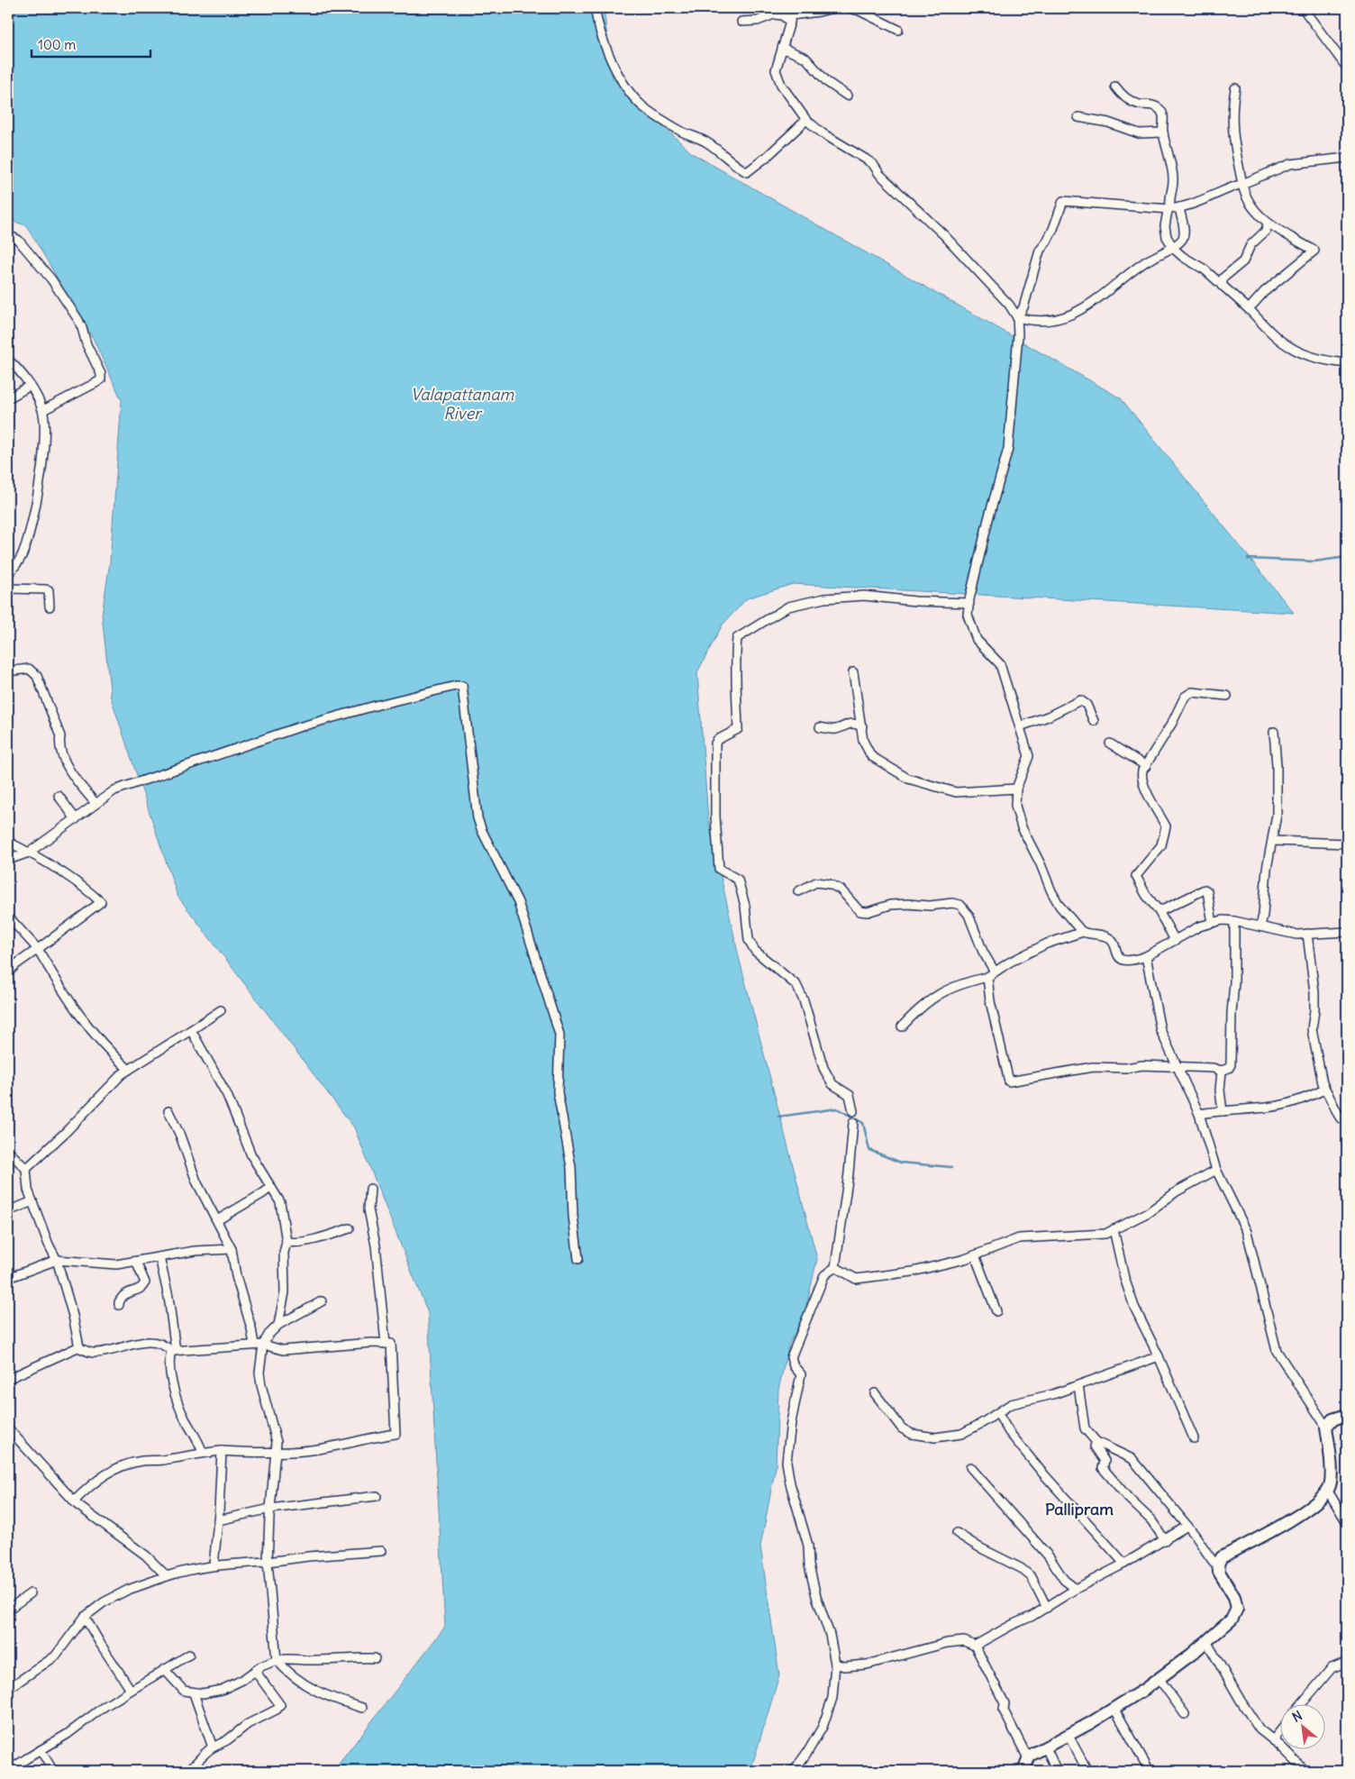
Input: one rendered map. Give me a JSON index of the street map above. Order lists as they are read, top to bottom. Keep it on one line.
{"districts":["Pallipram"],"water":["Valapattanam River"],"scale_bar":"100 m","north":"top left"}
